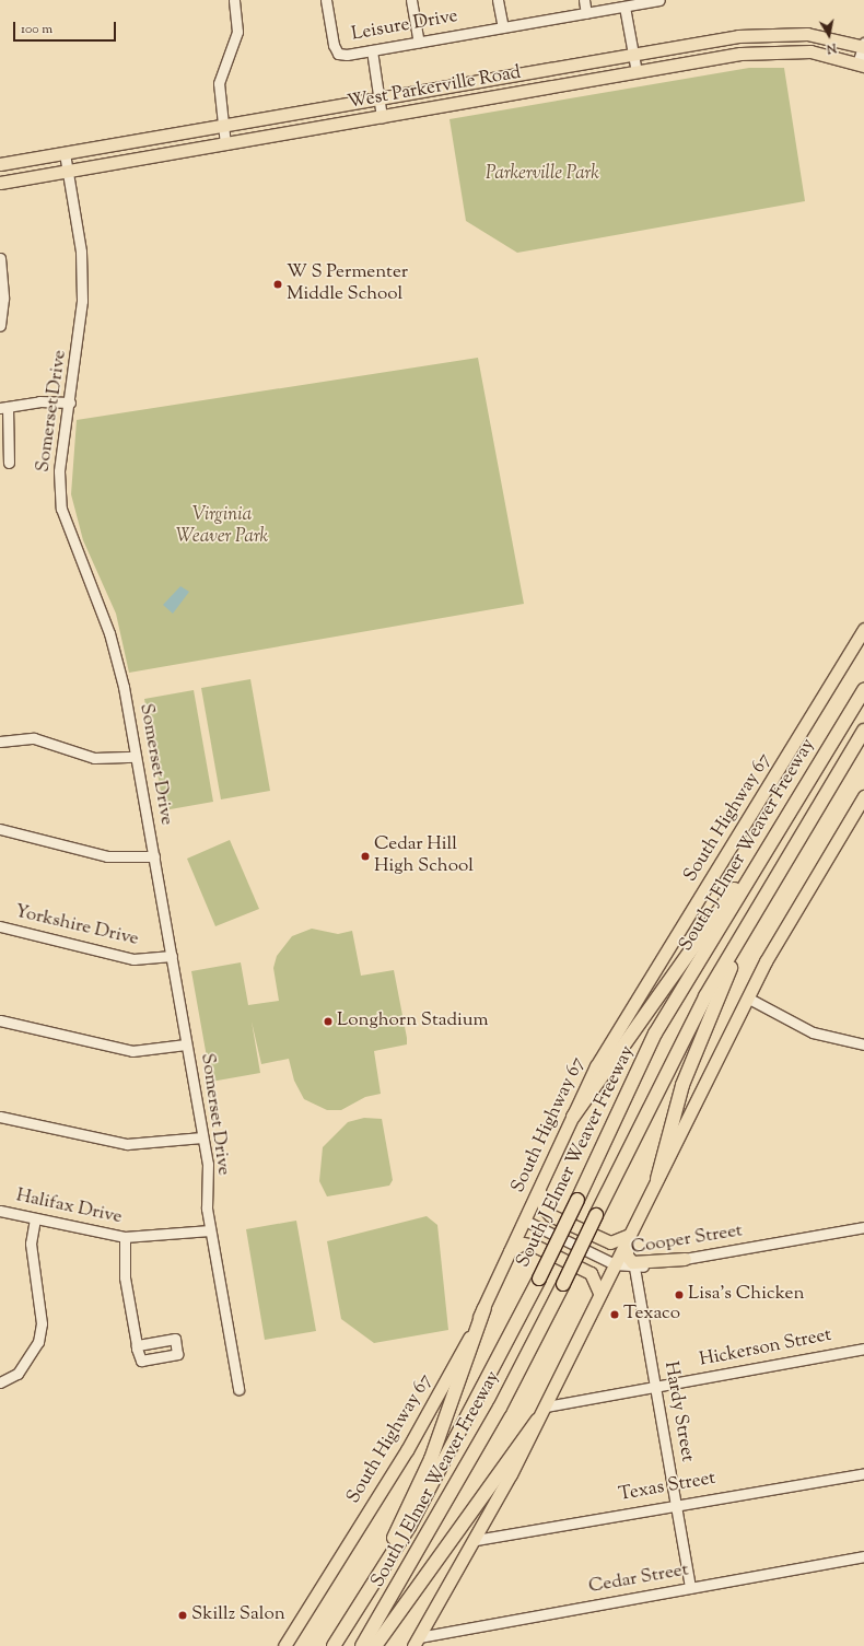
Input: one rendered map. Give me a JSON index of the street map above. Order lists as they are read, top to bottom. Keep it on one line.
{"streets":{"highway":["South J Elmer Weaver Freeway"],"main road":["West Parkerville Road","South Highway 67"],"street":["Leisure Drive","Somerset Drive","Yorkshire Drive","Halifax Drive","Cooper Street","Hickerson Street","Hardy Street","Texas Street","Cedar Street"]},"crossings":[["West Parkerville Road","Somerset Drive"],["Somerset Drive","Yorkshire Drive"],["Somerset Drive","Halifax Drive"],["South Highway 67","Cooper Street"],["Cooper Street","Hardy Street"],["Hickerson Street","Hardy Street"],["Hardy Street","Texas Street"],["Hardy Street","Cedar Street"]],"parks":["Parkerville Park","Virginia Weaver Park"],"places":["W S Permenter Middle School","Cedar Hill High School","Longhorn Stadium","Lisa's Chicken","Texaco","Skillz Salon"],"scale_bar":"100 m","north":"bottom"}
